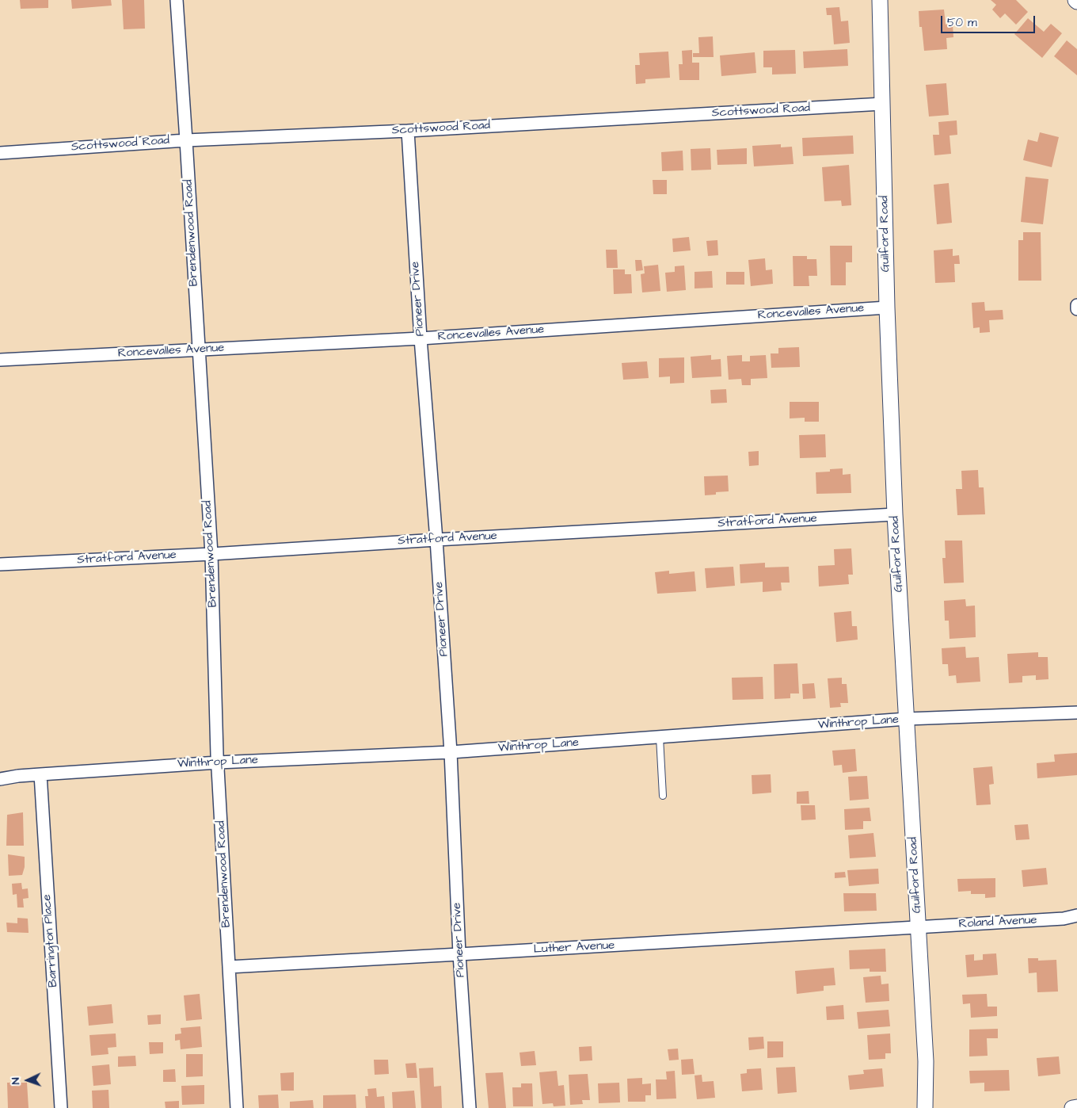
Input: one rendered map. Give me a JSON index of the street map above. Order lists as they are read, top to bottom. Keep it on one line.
{"streets":{"street":["Scottswood Road","Brendenwood Road","Guilford Road","Pioneer Drive","Roncevalles Avenue","Stratford Avenue","Winthrop Lane","Roland Avenue","Barrington Place","Luther Avenue"]},"crossings":[["Scottswood Road","Brendenwood Road"],["Scottswood Road","Guilford Road"],["Scottswood Road","Pioneer Drive"],["Brendenwood Road","Roncevalles Avenue"],["Brendenwood Road","Stratford Avenue"],["Brendenwood Road","Winthrop Lane"],["Brendenwood Road","Luther Avenue"],["Guilford Road","Roncevalles Avenue"],["Guilford Road","Stratford Avenue"],["Guilford Road","Winthrop Lane"],["Guilford Road","Roland Avenue"],["Guilford Road","Luther Avenue"],["Pioneer Drive","Roncevalles Avenue"],["Pioneer Drive","Stratford Avenue"],["Pioneer Drive","Winthrop Lane"],["Pioneer Drive","Luther Avenue"],["Winthrop Lane","Barrington Place"],["Roland Avenue","Luther Avenue"]],"scale_bar":"50 m","north":"left"}
